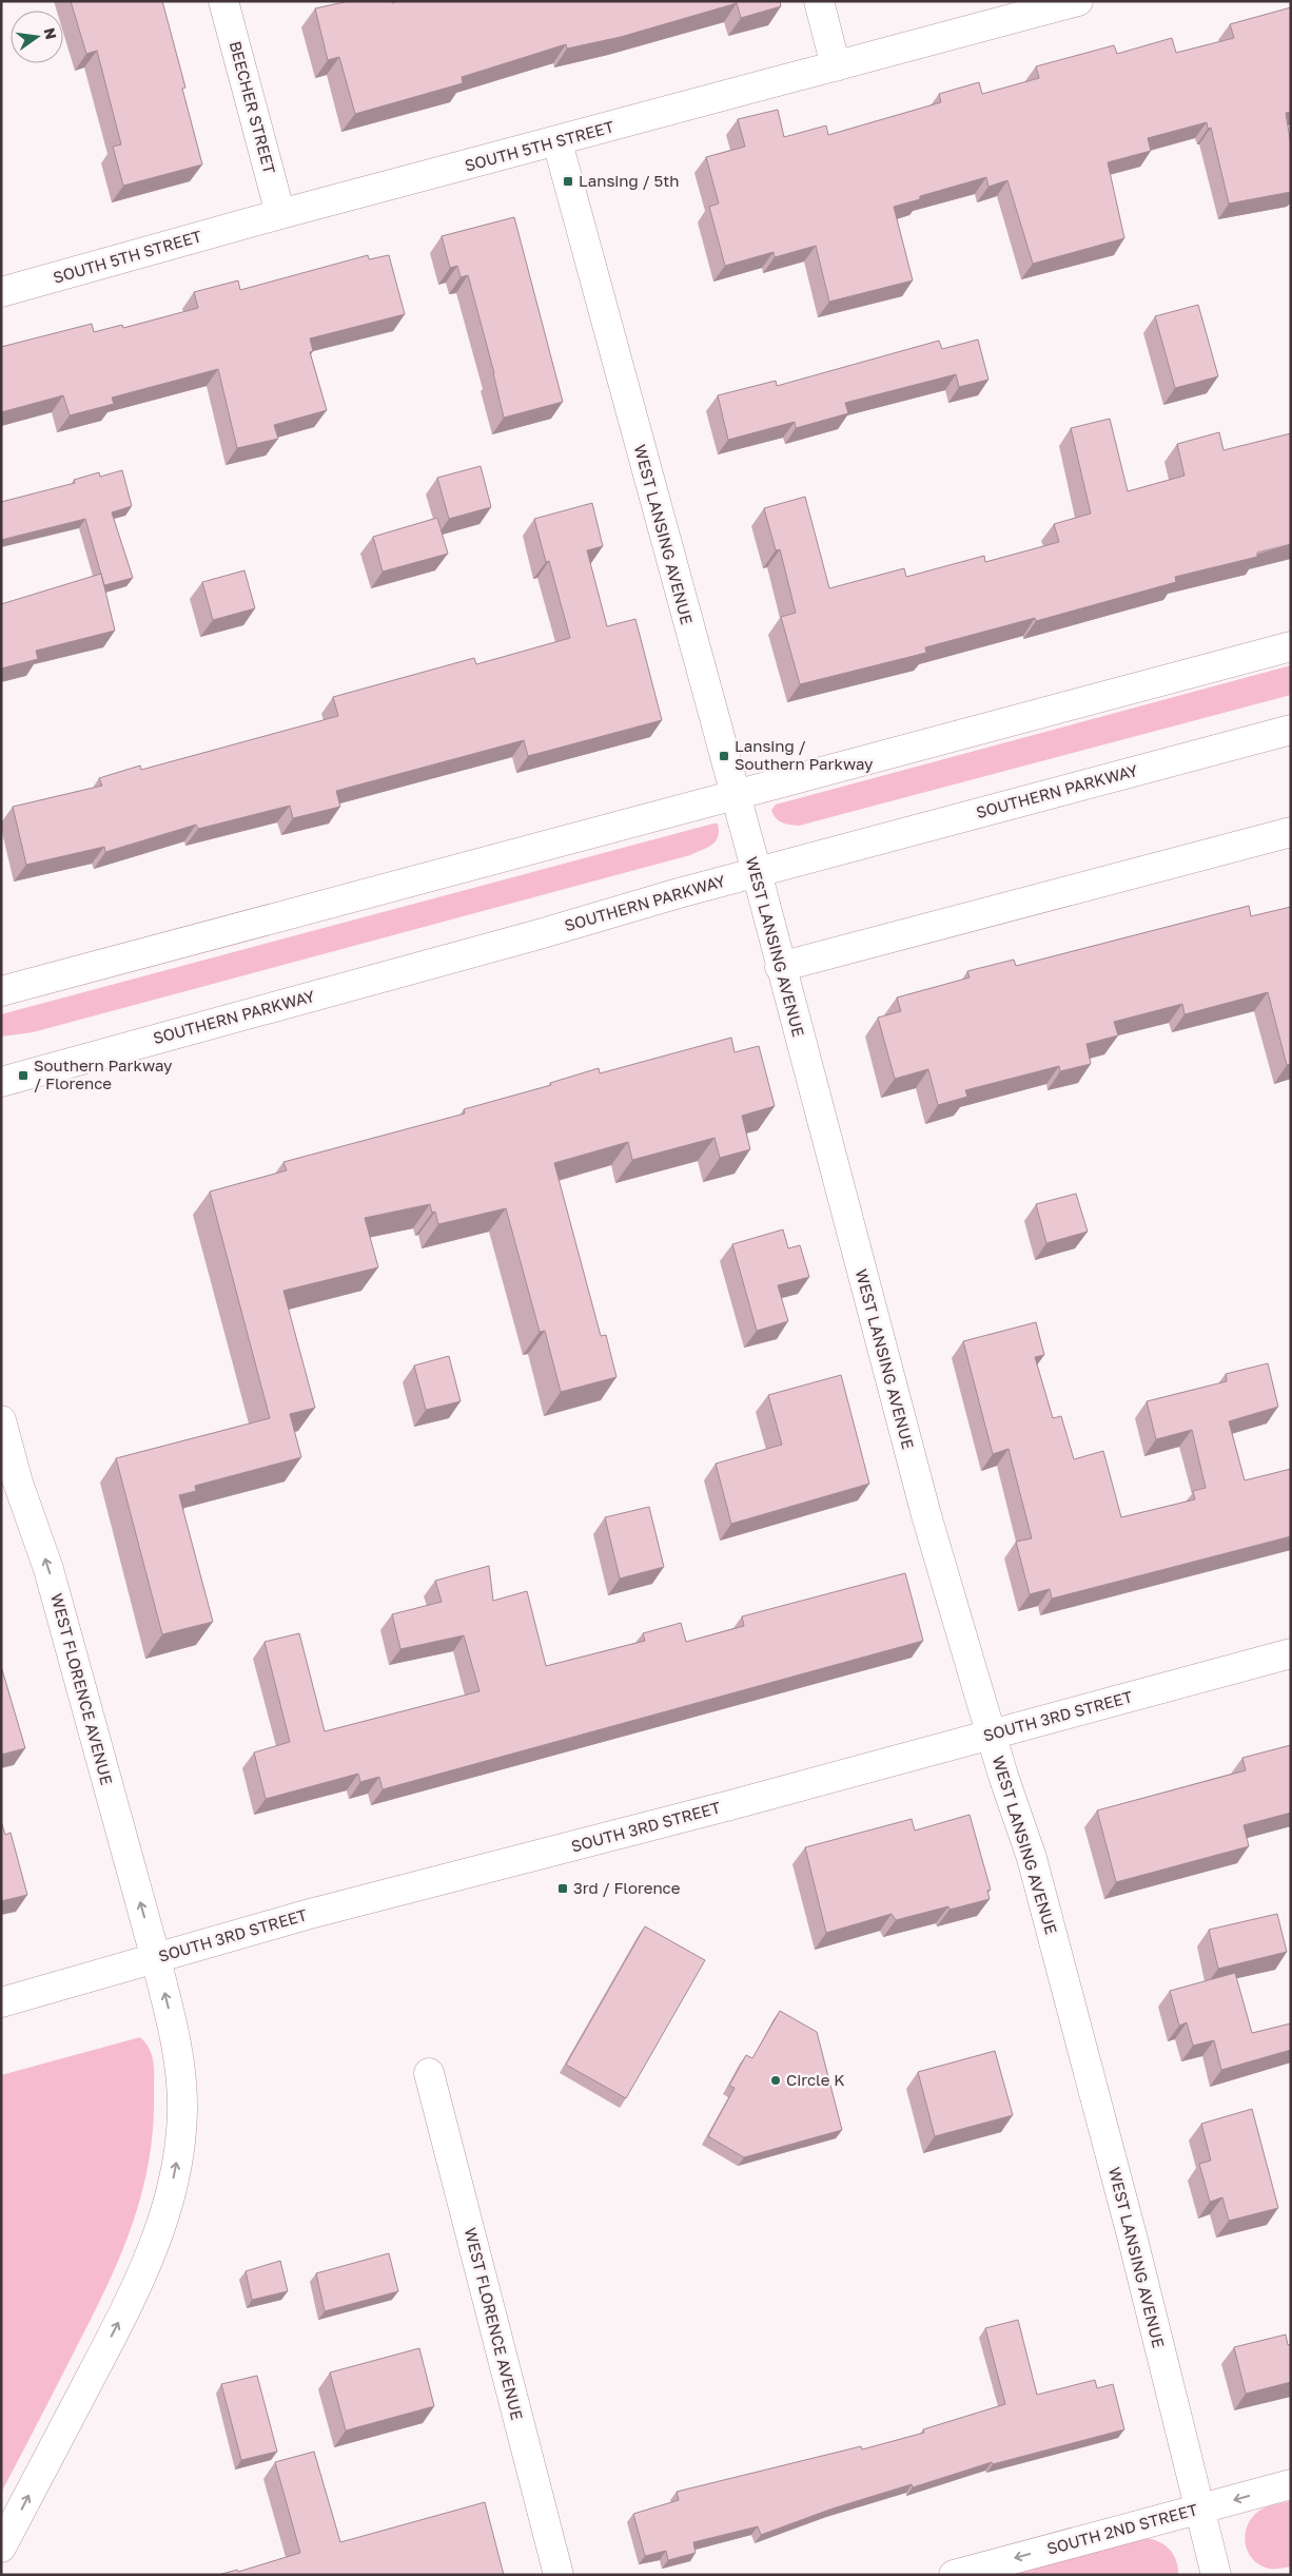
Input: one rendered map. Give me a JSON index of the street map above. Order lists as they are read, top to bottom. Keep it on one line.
{"streets":{"main road":["BEECHER STREET","SOUTH 5TH STREET","WEST LANSING AVENUE","SOUTHERN PARKWAY","WEST FLORENCE AVENUE","SOUTH 3RD STREET","SOUTH 2ND STREET"]},"crossings":[["BEECHER STREET","SOUTH 5TH STREET"],["SOUTH 5TH STREET","WEST LANSING AVENUE"],["WEST LANSING AVENUE","SOUTHERN PARKWAY"],["WEST LANSING AVENUE","SOUTH 3RD STREET"],["WEST LANSING AVENUE","SOUTH 2ND STREET"],["WEST FLORENCE AVENUE","SOUTH 3RD STREET"]],"one_way":["WEST FLORENCE AVENUE","SOUTH 2ND STREET"],"places":{"transit":["Lansing / 5th","Lansing / Southern Parkway","Southern Parkway / Florence","3rd / Florence"],"other":["Circle K"]},"north":"right"}
